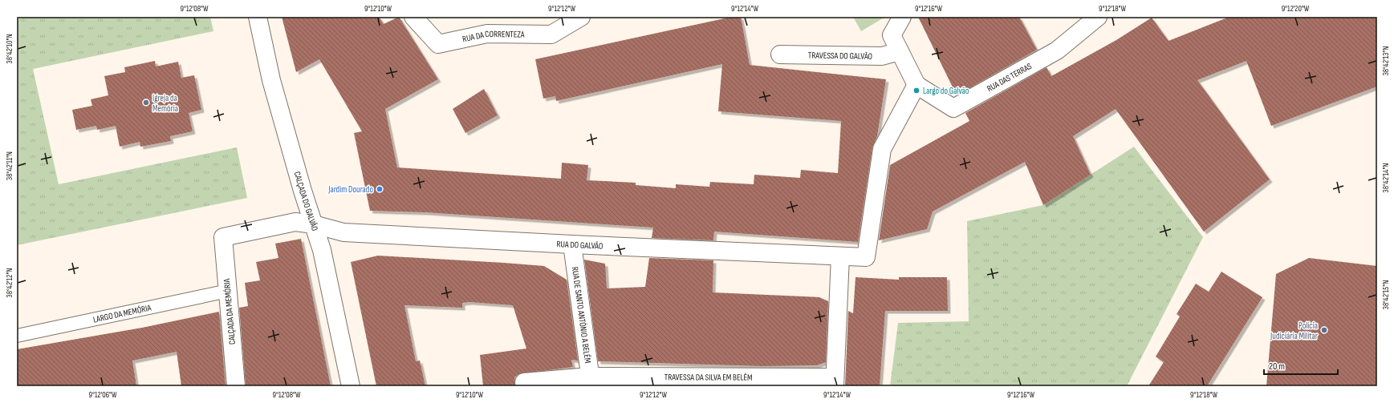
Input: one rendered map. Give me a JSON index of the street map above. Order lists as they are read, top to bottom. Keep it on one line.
{"streets":{"street":["RUA DA CORRENTEZA","TRAVESSA DO GALVÃO","RUA DAS TERRAS","CALÇADA DO GALVÃO","RUA DO GALVÃO","CALÇADA DA MEMÓRIA","RUA DE SANTO ANTÓNIO A BELÉM","TRAVESSA DA SILVA EM BELÉM"],"lane":["LARGO DA MEMÓRIA"]},"crossings":[["RUA DAS TERRAS","RUA DO GALVÃO"],["CALÇADA DO GALVÃO","RUA DO GALVÃO"],["RUA DO GALVÃO","CALÇADA DA MEMÓRIA"],["RUA DO GALVÃO","RUA DE SANTO ANTÓNIO A BELÉM"],["CALÇADA DA MEMÓRIA","LARGO DA MEMÓRIA"],["RUA DE SANTO ANTÓNIO A BELÉM","TRAVESSA DA SILVA EM BELÉM"]],"places":["Largo do Galvão","Igreja da Memória","Jardim Dourado","Polícia Judiciária Militar"],"scale_bar":"20 m","coordinates":["9°12'08\"W","9°12'10\"W","9°12'12\"W","9°12'14\"W","9°12'16\"W","9°12'18\"W","9°12'20\"W","38°42'10\"N","38°42'13\"N","38°42'11\"N","38°42'14\"N","38°42'12\"N","38°42'15\"N","9°12'06\"W"]}
